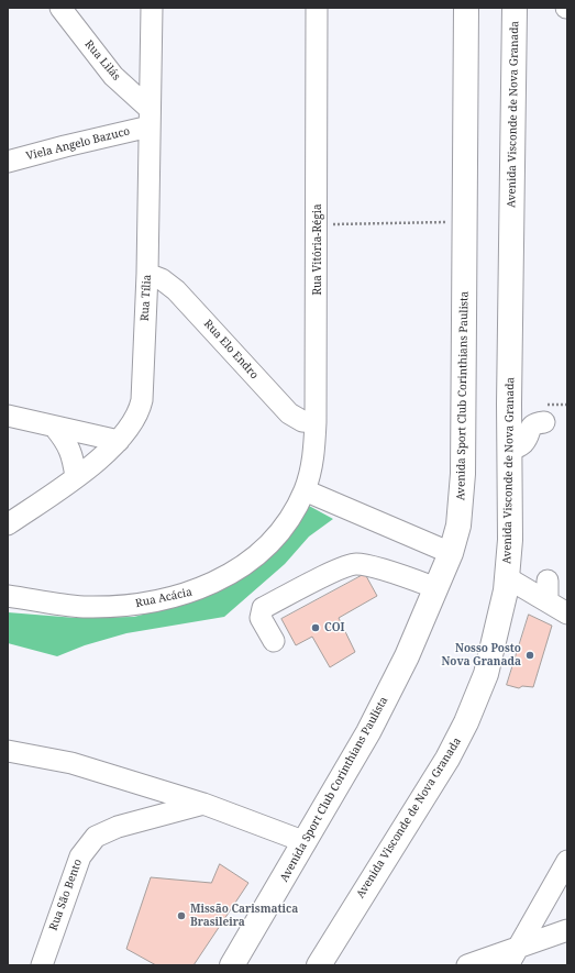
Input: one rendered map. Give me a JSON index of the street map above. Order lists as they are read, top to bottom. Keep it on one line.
{"streets":{"main road":["Avenida Visconde de Nova Granada","Avenida Sport Club Corinthians Paulista"],"street":["Rua Lilás","Viela Angelo Bazuco","Rua Vitória-Régia","Rua Tília","Rua Elo Endro","Rua Acácia","Rua São Bento"]},"crossings":[["Rua Lilás","Viela Angelo Bazuco"],["Rua Lilás","Rua Tília"],["Viela Angelo Bazuco","Rua Tília"],["Rua Vitória-Régia","Rua Elo Endro"],["Rua Vitória-Régia","Rua Acácia"],["Rua Tília","Rua Elo Endro"]],"places":["COI","Nosso Posto Nova Granada","Missão Carismatica Brasileira"]}
